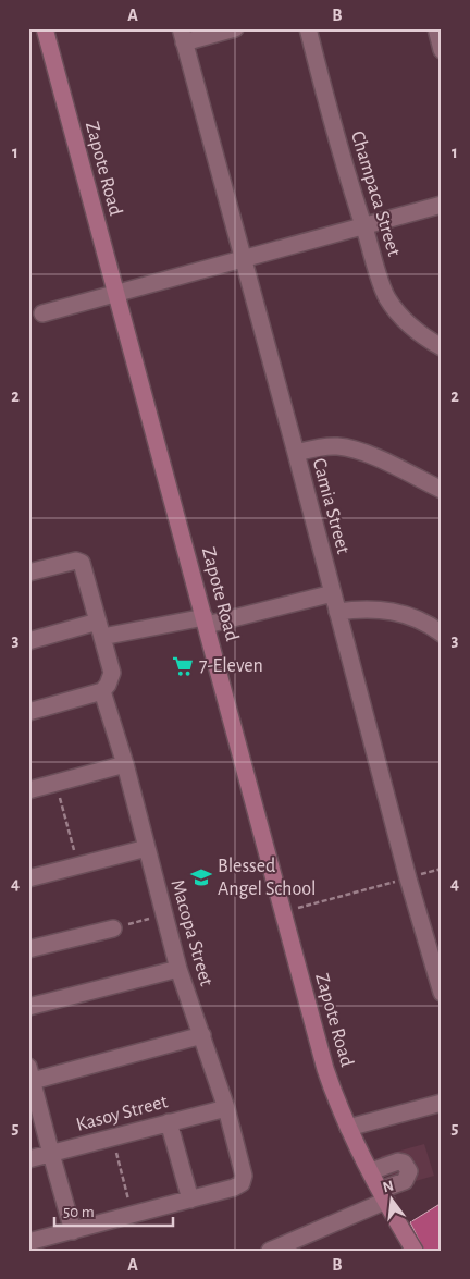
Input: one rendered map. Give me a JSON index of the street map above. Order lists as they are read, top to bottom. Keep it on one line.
{"streets":{"main road":["Zapote Road"],"street":["Champaca Street","Camia Street","Macopa Street","Kasoy Street"]},"crossings":[["Macopa Street","Kasoy Street"]],"places":{"supermarket":["7-Eleven"],"school or university":["Blessed Angel School"]},"scale_bar":"50 m","north":"top","grid":{"columns":["A","B"],"rows":["1","2","3","4","5"]}}
